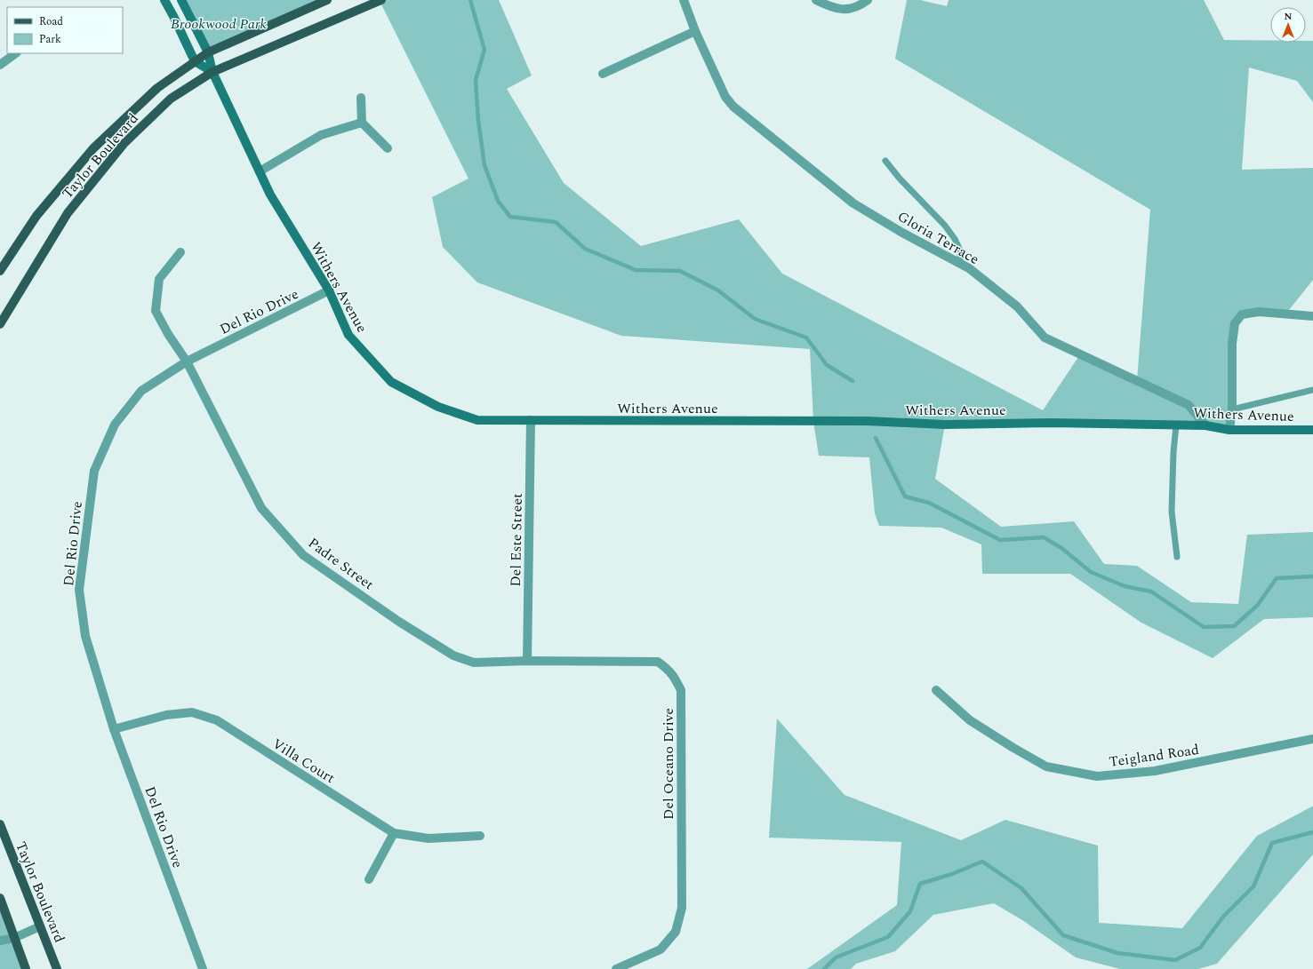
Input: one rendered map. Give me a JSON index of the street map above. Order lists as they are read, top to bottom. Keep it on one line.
{"streets":{"main road":["Taylor Boulevard"],"street":["Gloria Terrace","Withers Avenue","Del Rio Drive","Del Este Street","Padre Street","Teigland Road","Villa Court","Del Oceano Drive"]},"crossings":[["Taylor Boulevard","Withers Avenue"],["Gloria Terrace","Withers Avenue"],["Withers Avenue","Del Rio Drive"],["Withers Avenue","Del Este Street"],["Del Rio Drive","Padre Street"],["Del Rio Drive","Villa Court"],["Del Este Street","Padre Street"],["Del Este Street","Del Oceano Drive"],["Padre Street","Del Oceano Drive"]],"parks":["Brookwood Park"],"legend":["Road","Park"],"north":"top"}
